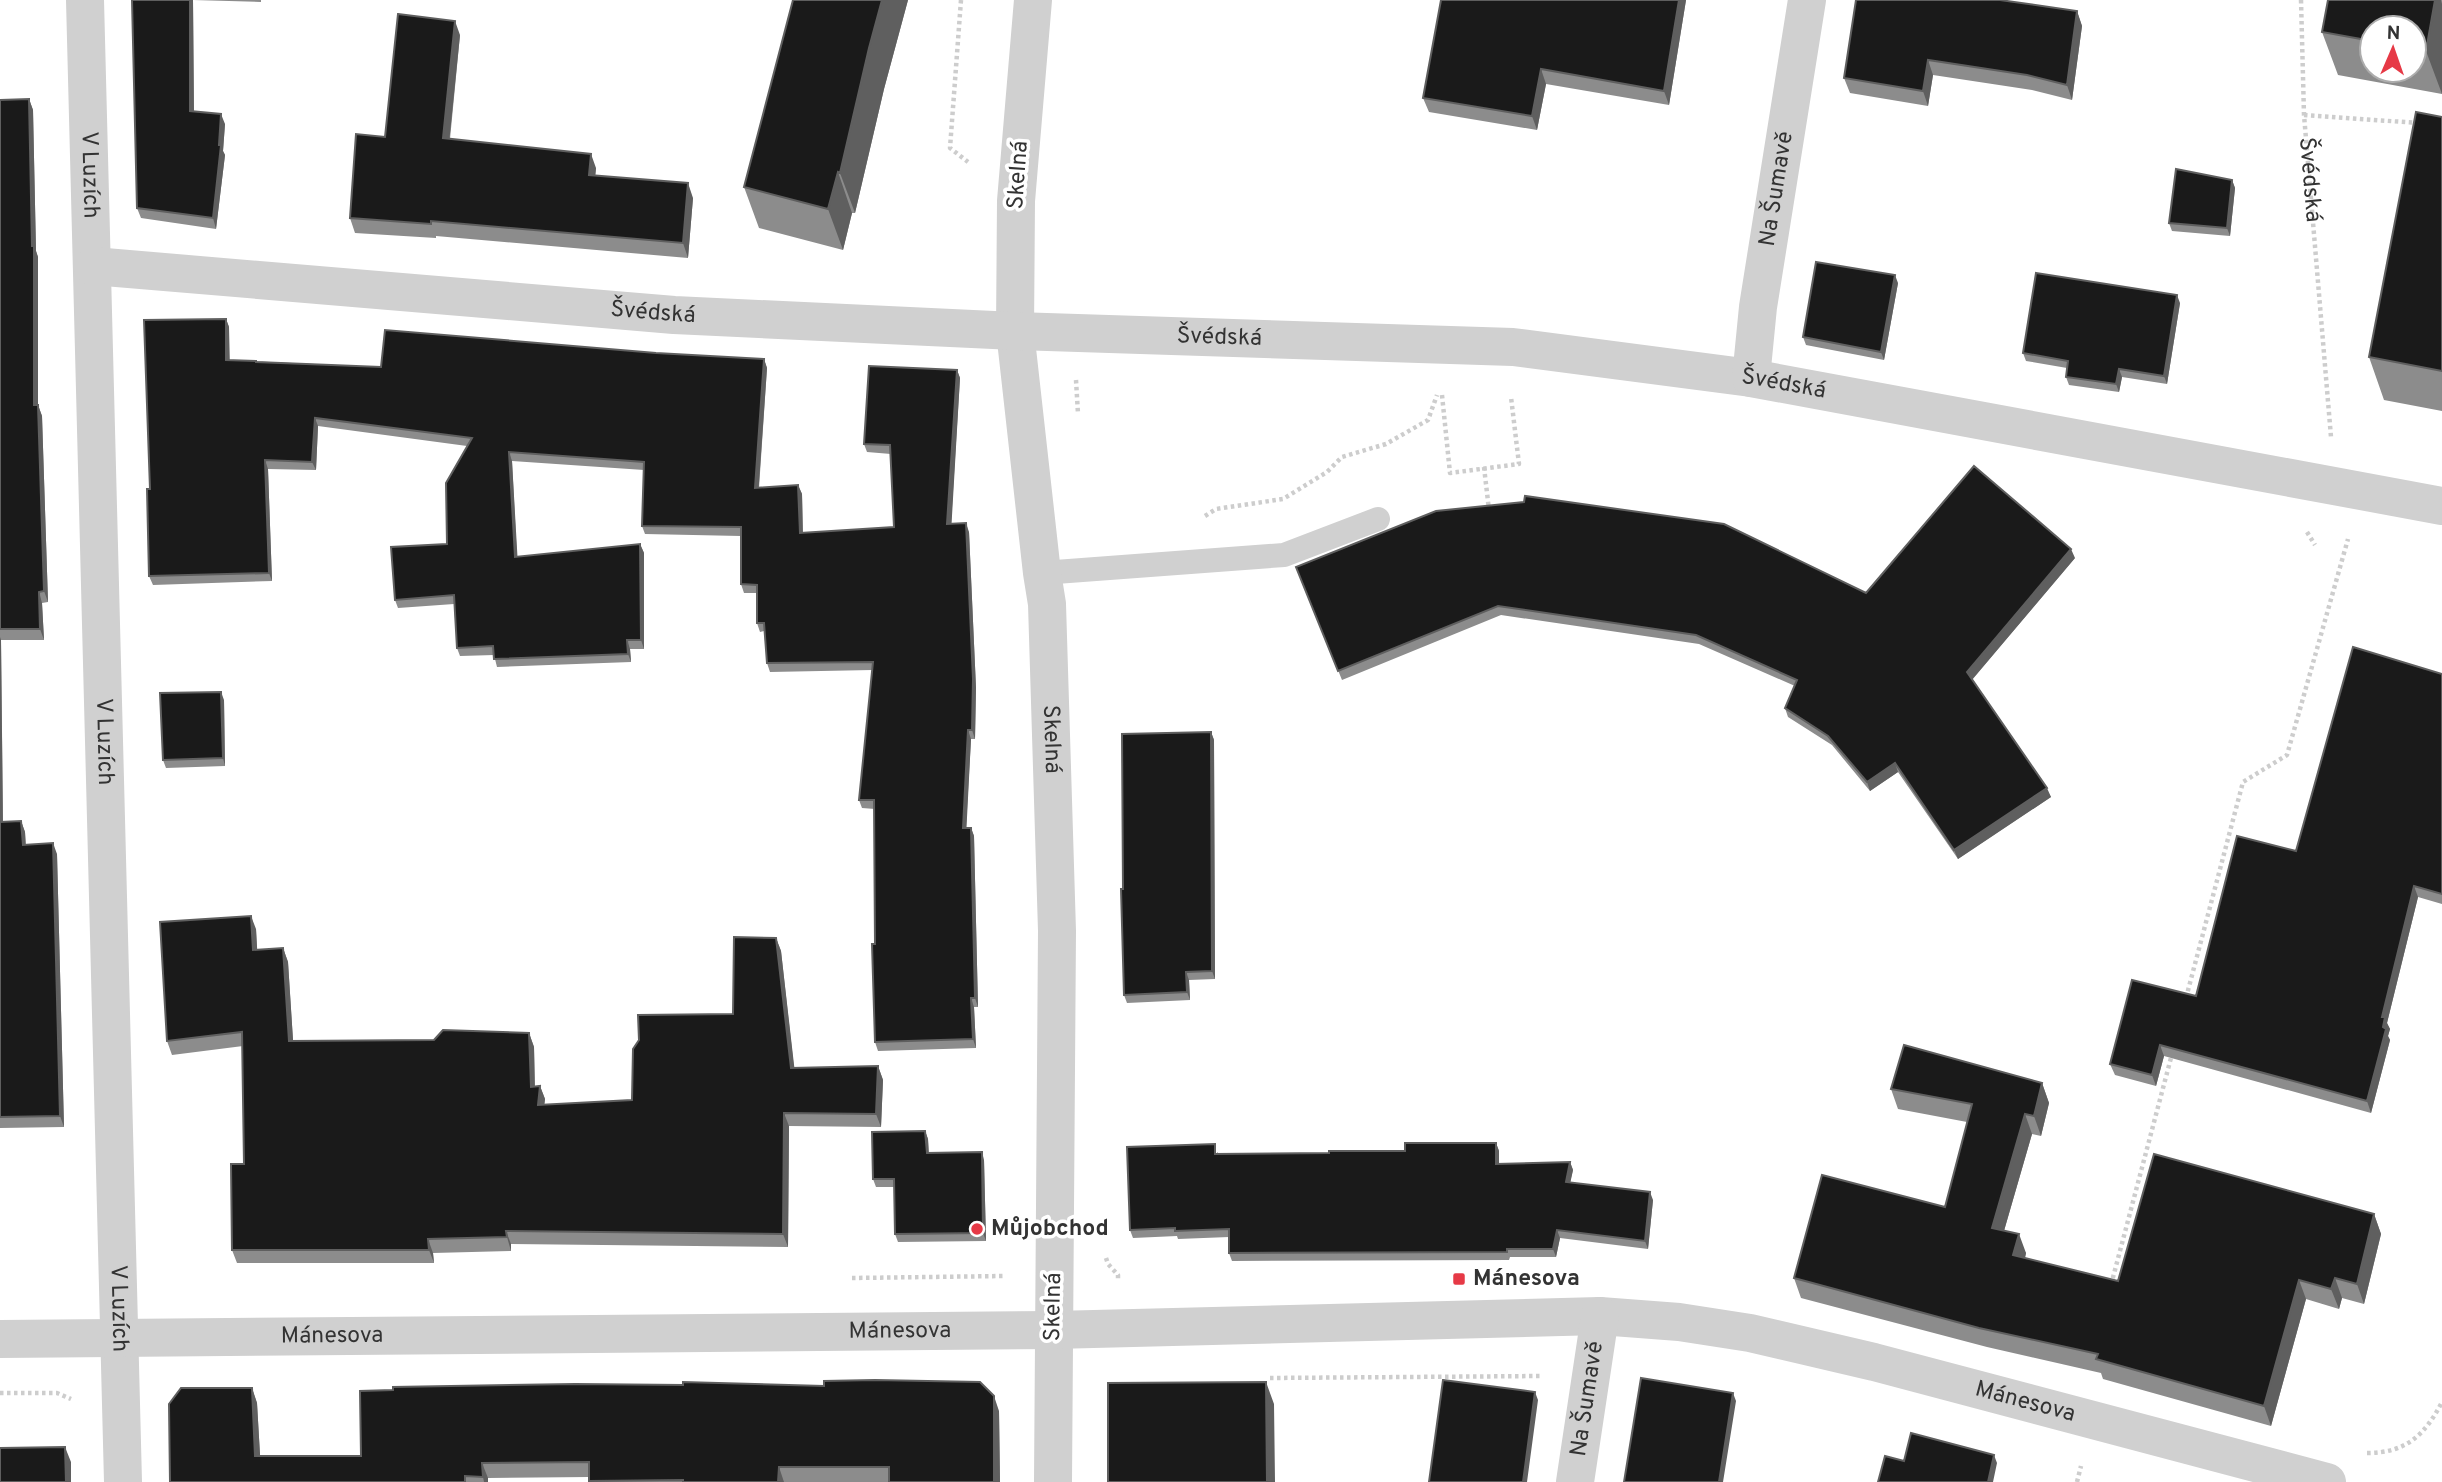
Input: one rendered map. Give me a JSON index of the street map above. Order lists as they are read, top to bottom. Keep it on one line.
{"streets":{"street":["V Luzích","Skelná","Švédská","Na Šumavě","Mánesova"]},"crossings":[["V Luzích","Švédská"],["V Luzích","Mánesova"],["Skelná","Švédská"],["Skelná","Mánesova"],["Švédská","Na Šumavě"],["Na Šumavě","Mánesova"]],"places":{"other":["Můjobchod"],"transit":["Mánesova"]},"north":"top"}
